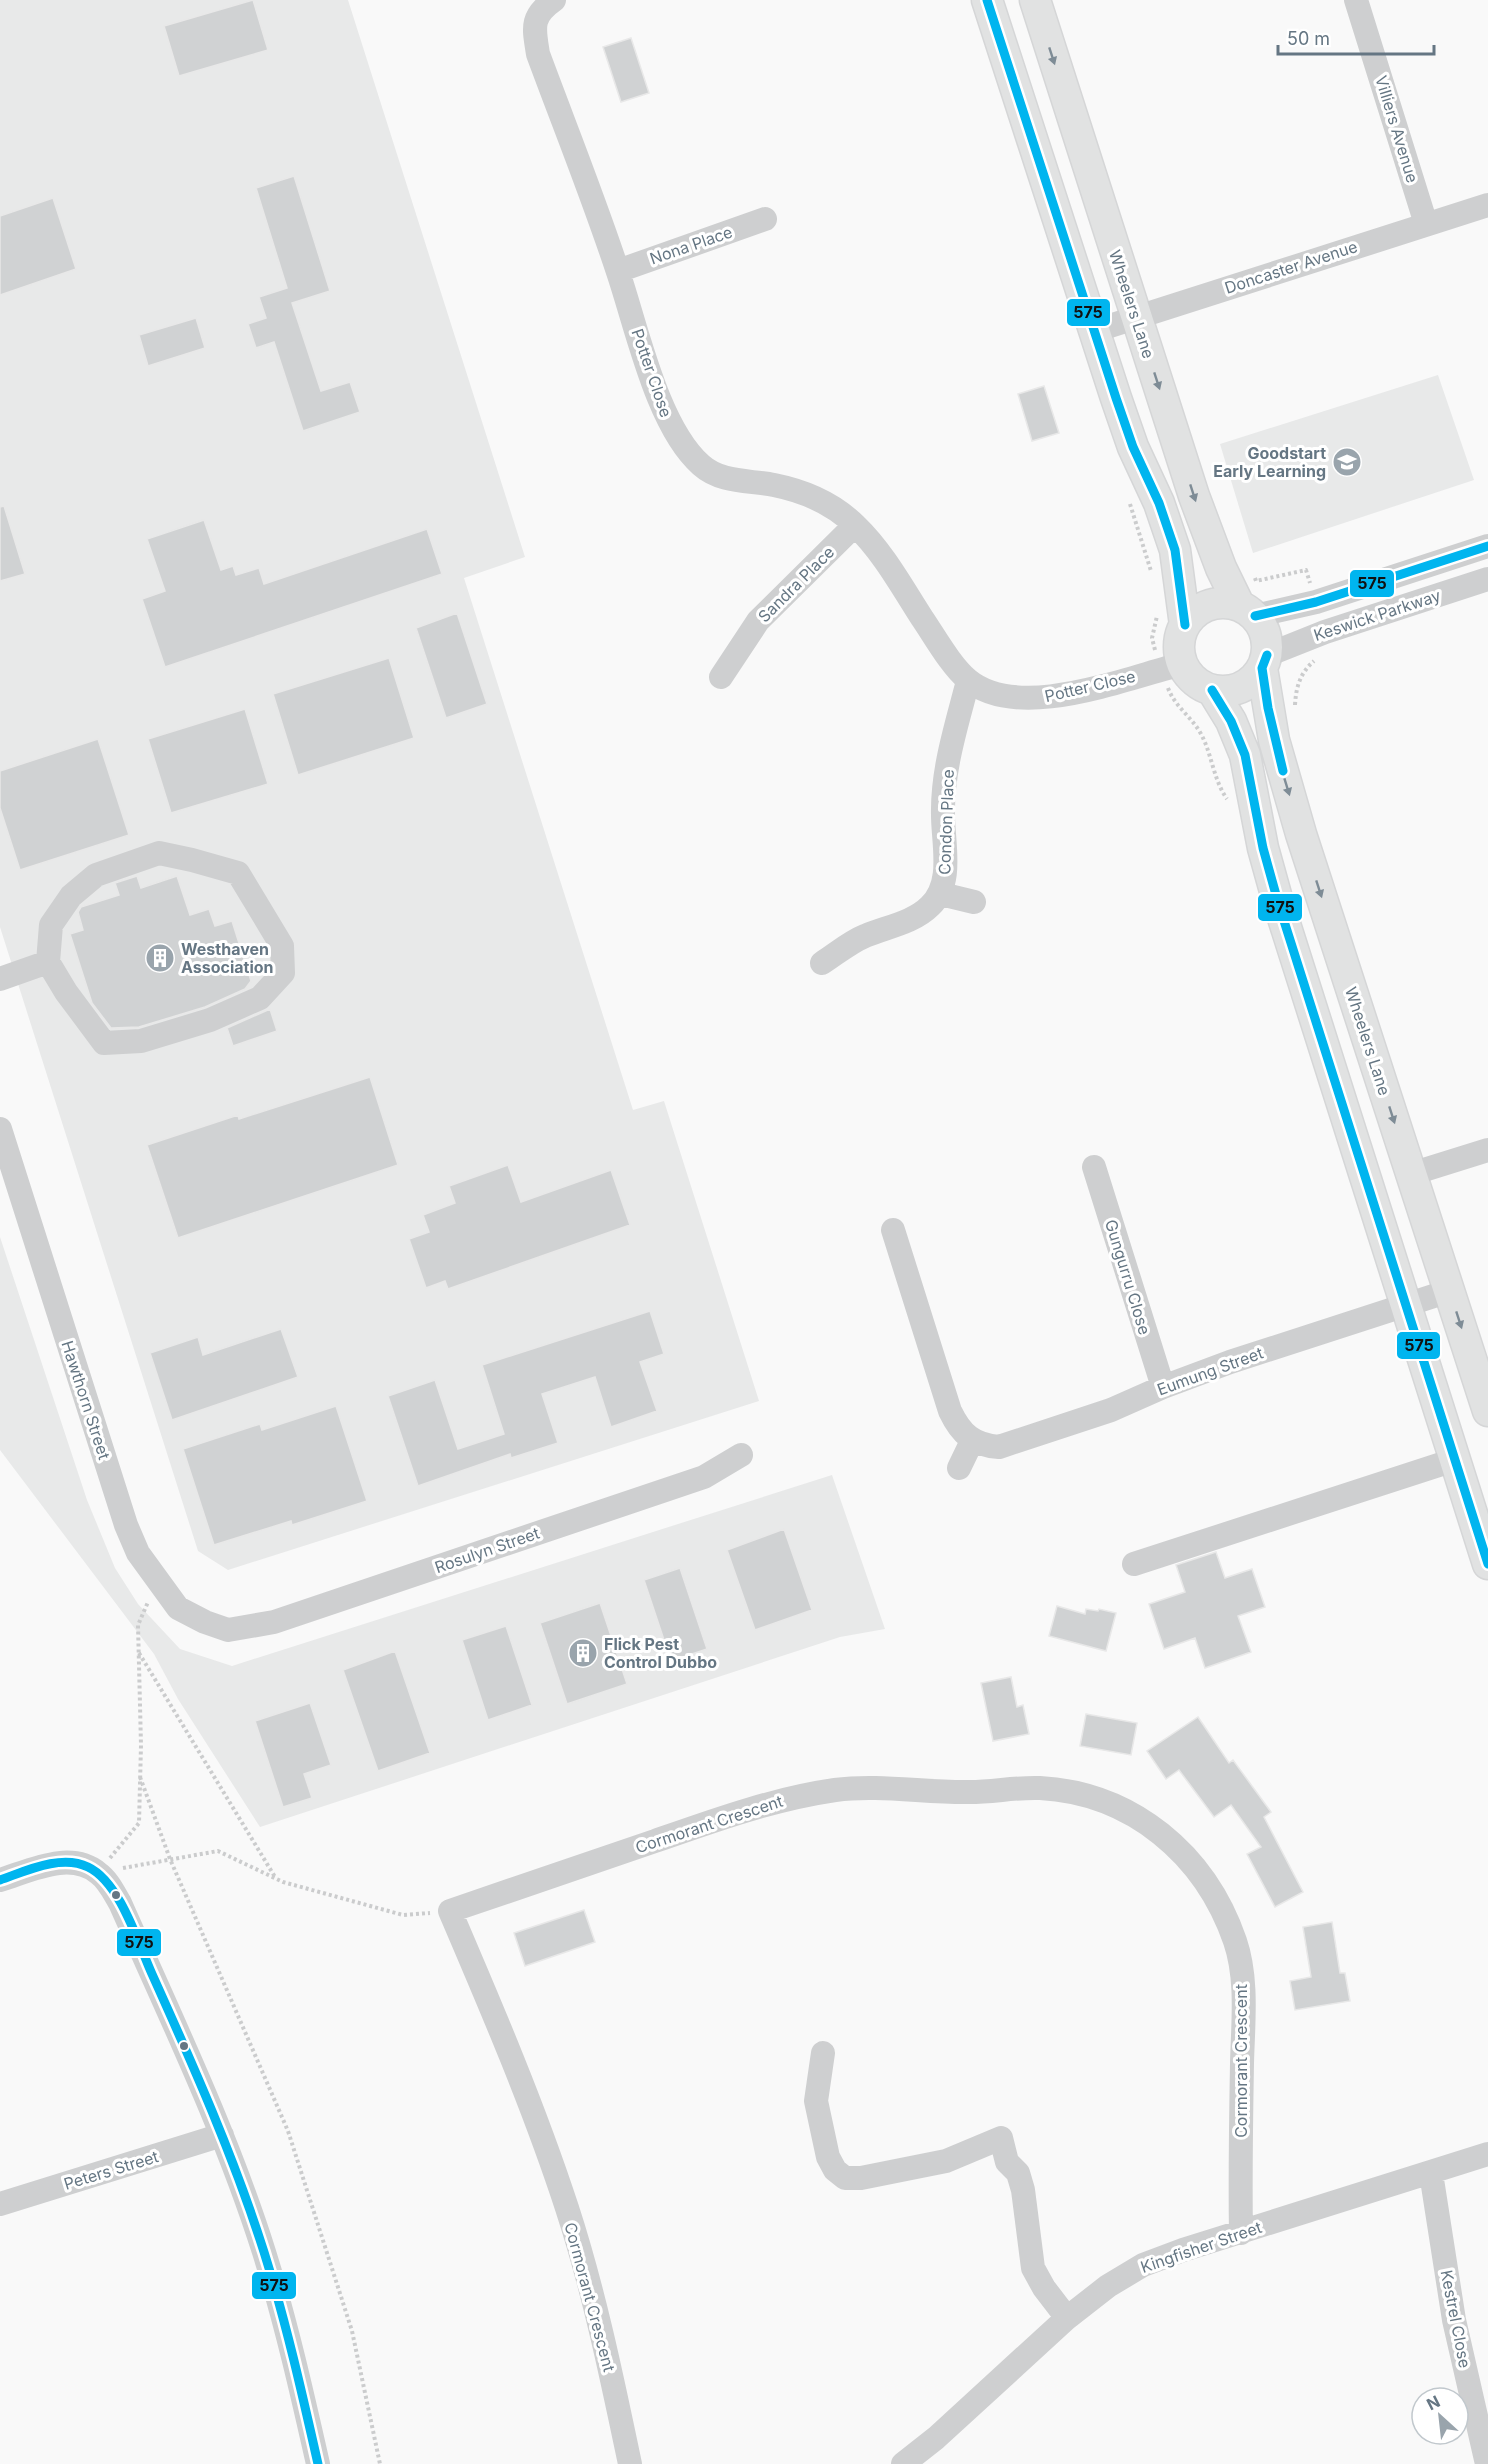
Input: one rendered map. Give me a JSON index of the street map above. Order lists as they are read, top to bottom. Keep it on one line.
{"streets":{"main road":["Wheelers Lane"],"street":["Villiers Avenue","Nona Place","Doncaster Avenue","Potter Close","Sandra Place","Keswick Parkway","Condon Place","Gungurru Close","Eumung Street","Hawthorn Street","Rosulyn Street","Cormorant Crescent","Peters Street","Kingfisher Street","Kestrel Close"]},"crossings":[["Villiers Avenue","Doncaster Avenue"],["Nona Place","Potter Close"],["Doncaster Avenue","Wheelers Lane"],["Wheelers Lane","Potter Close"],["Wheelers Lane","Keswick Parkway"],["Wheelers Lane","Eumung Street"],["Potter Close","Sandra Place"],["Potter Close","Keswick Parkway"],["Potter Close","Condon Place"],["Gungurru Close","Eumung Street"],["Hawthorn Street","Rosulyn Street"],["Cormorant Crescent","Kingfisher Street"],["Kingfisher Street","Kestrel Close"]],"places":{"school or university":["Goodstart Early Learning"],"building":["Westhaven Association","Flick Pest Control Dubbo"]},"lines":["transit line 575"],"scale_bar":"50 m","north":"top left"}
